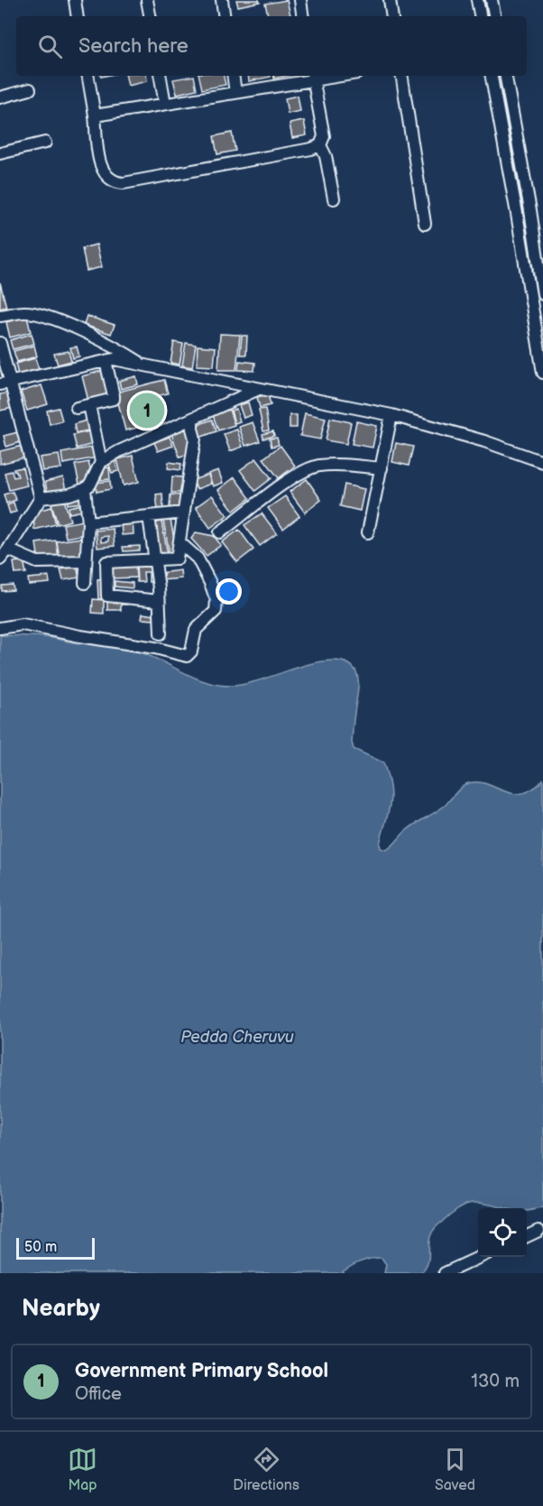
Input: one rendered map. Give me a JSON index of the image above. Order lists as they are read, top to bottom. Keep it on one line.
{"water":["Pedda Cheruvu"],"scale_bar":"50 m","page":{"search":"Search here","pins":"1","scale":"50 m","heading":"Nearby","list":[{"mark":"1","name":"Government Primary School","note":"Office","value":"130 m"}],"nav":["Map","Directions","Saved"]}}
